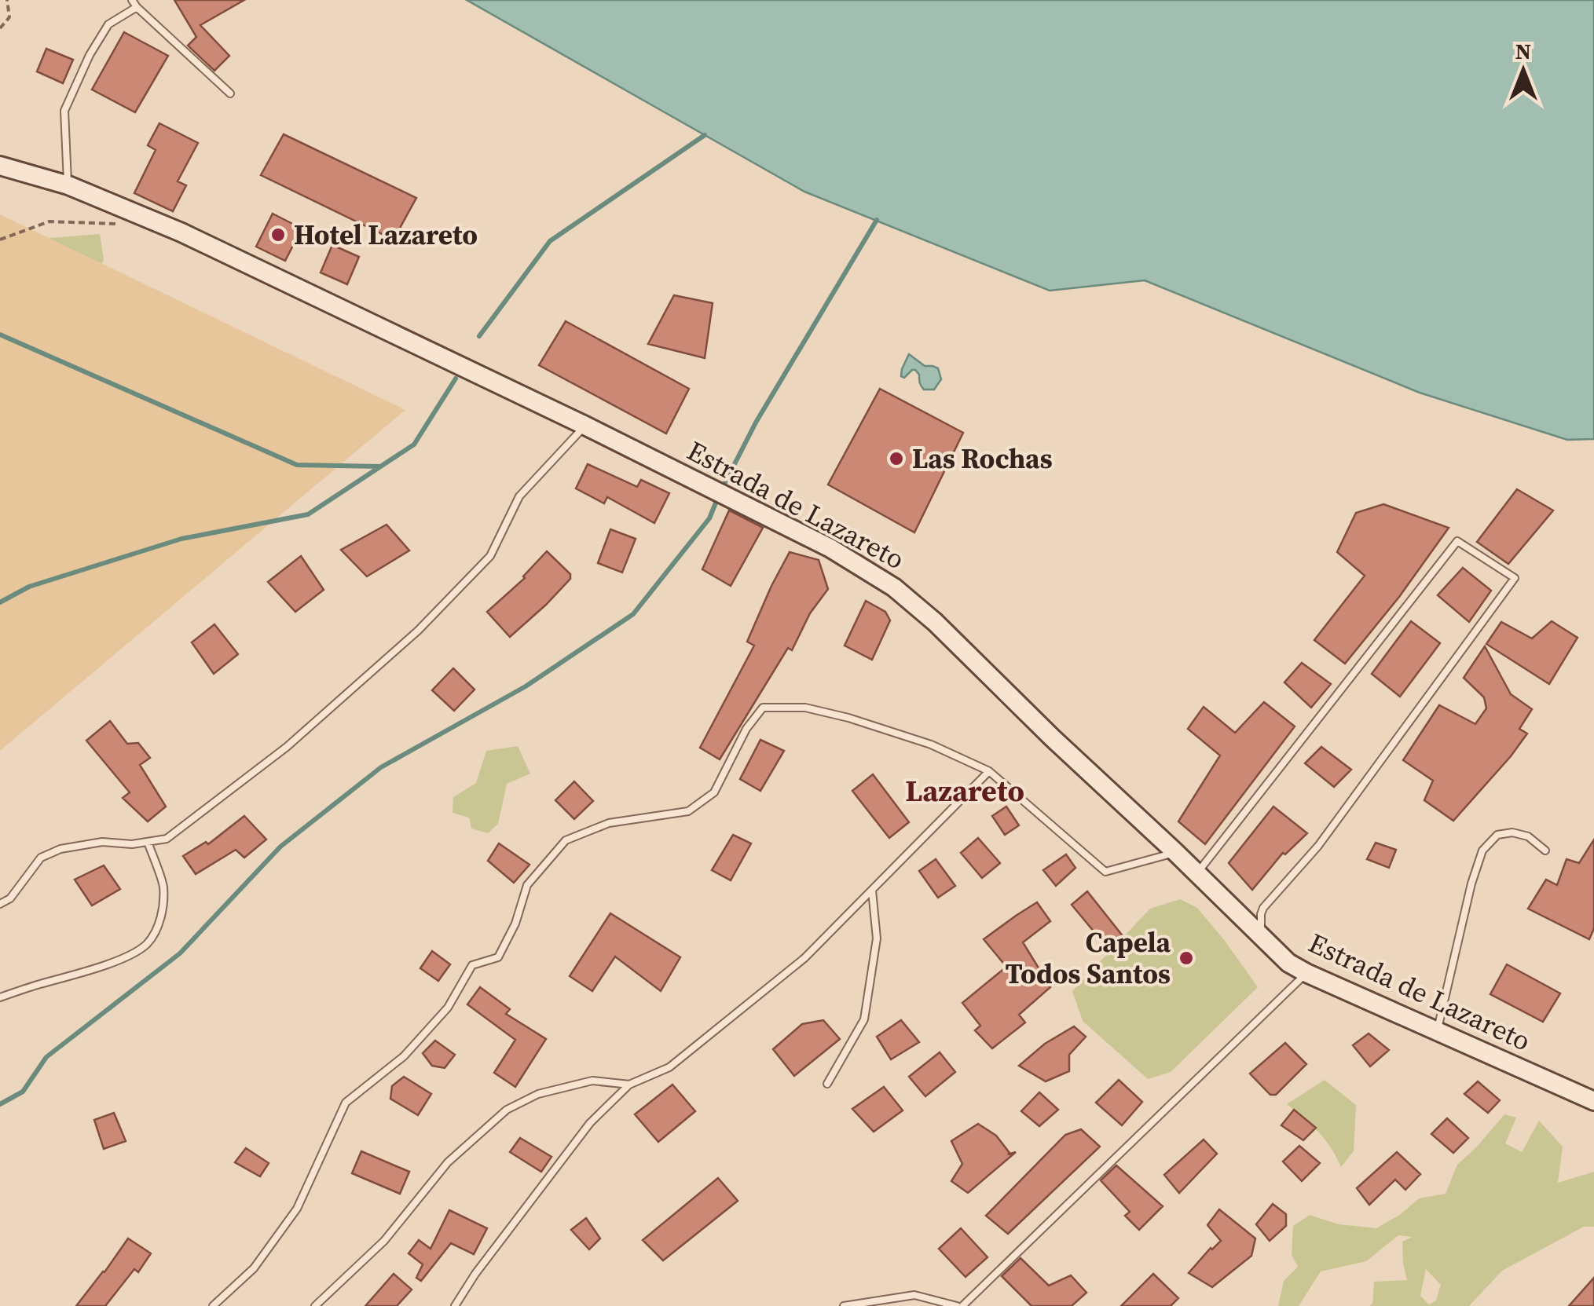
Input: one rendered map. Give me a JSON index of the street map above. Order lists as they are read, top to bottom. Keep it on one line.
{"streets":{"street":["Estrada de Lazareto"]},"districts":["Lazareto"],"places":["Hotel Lazareto","Las Rochas","Capela Todos Santos"],"north":"top"}
